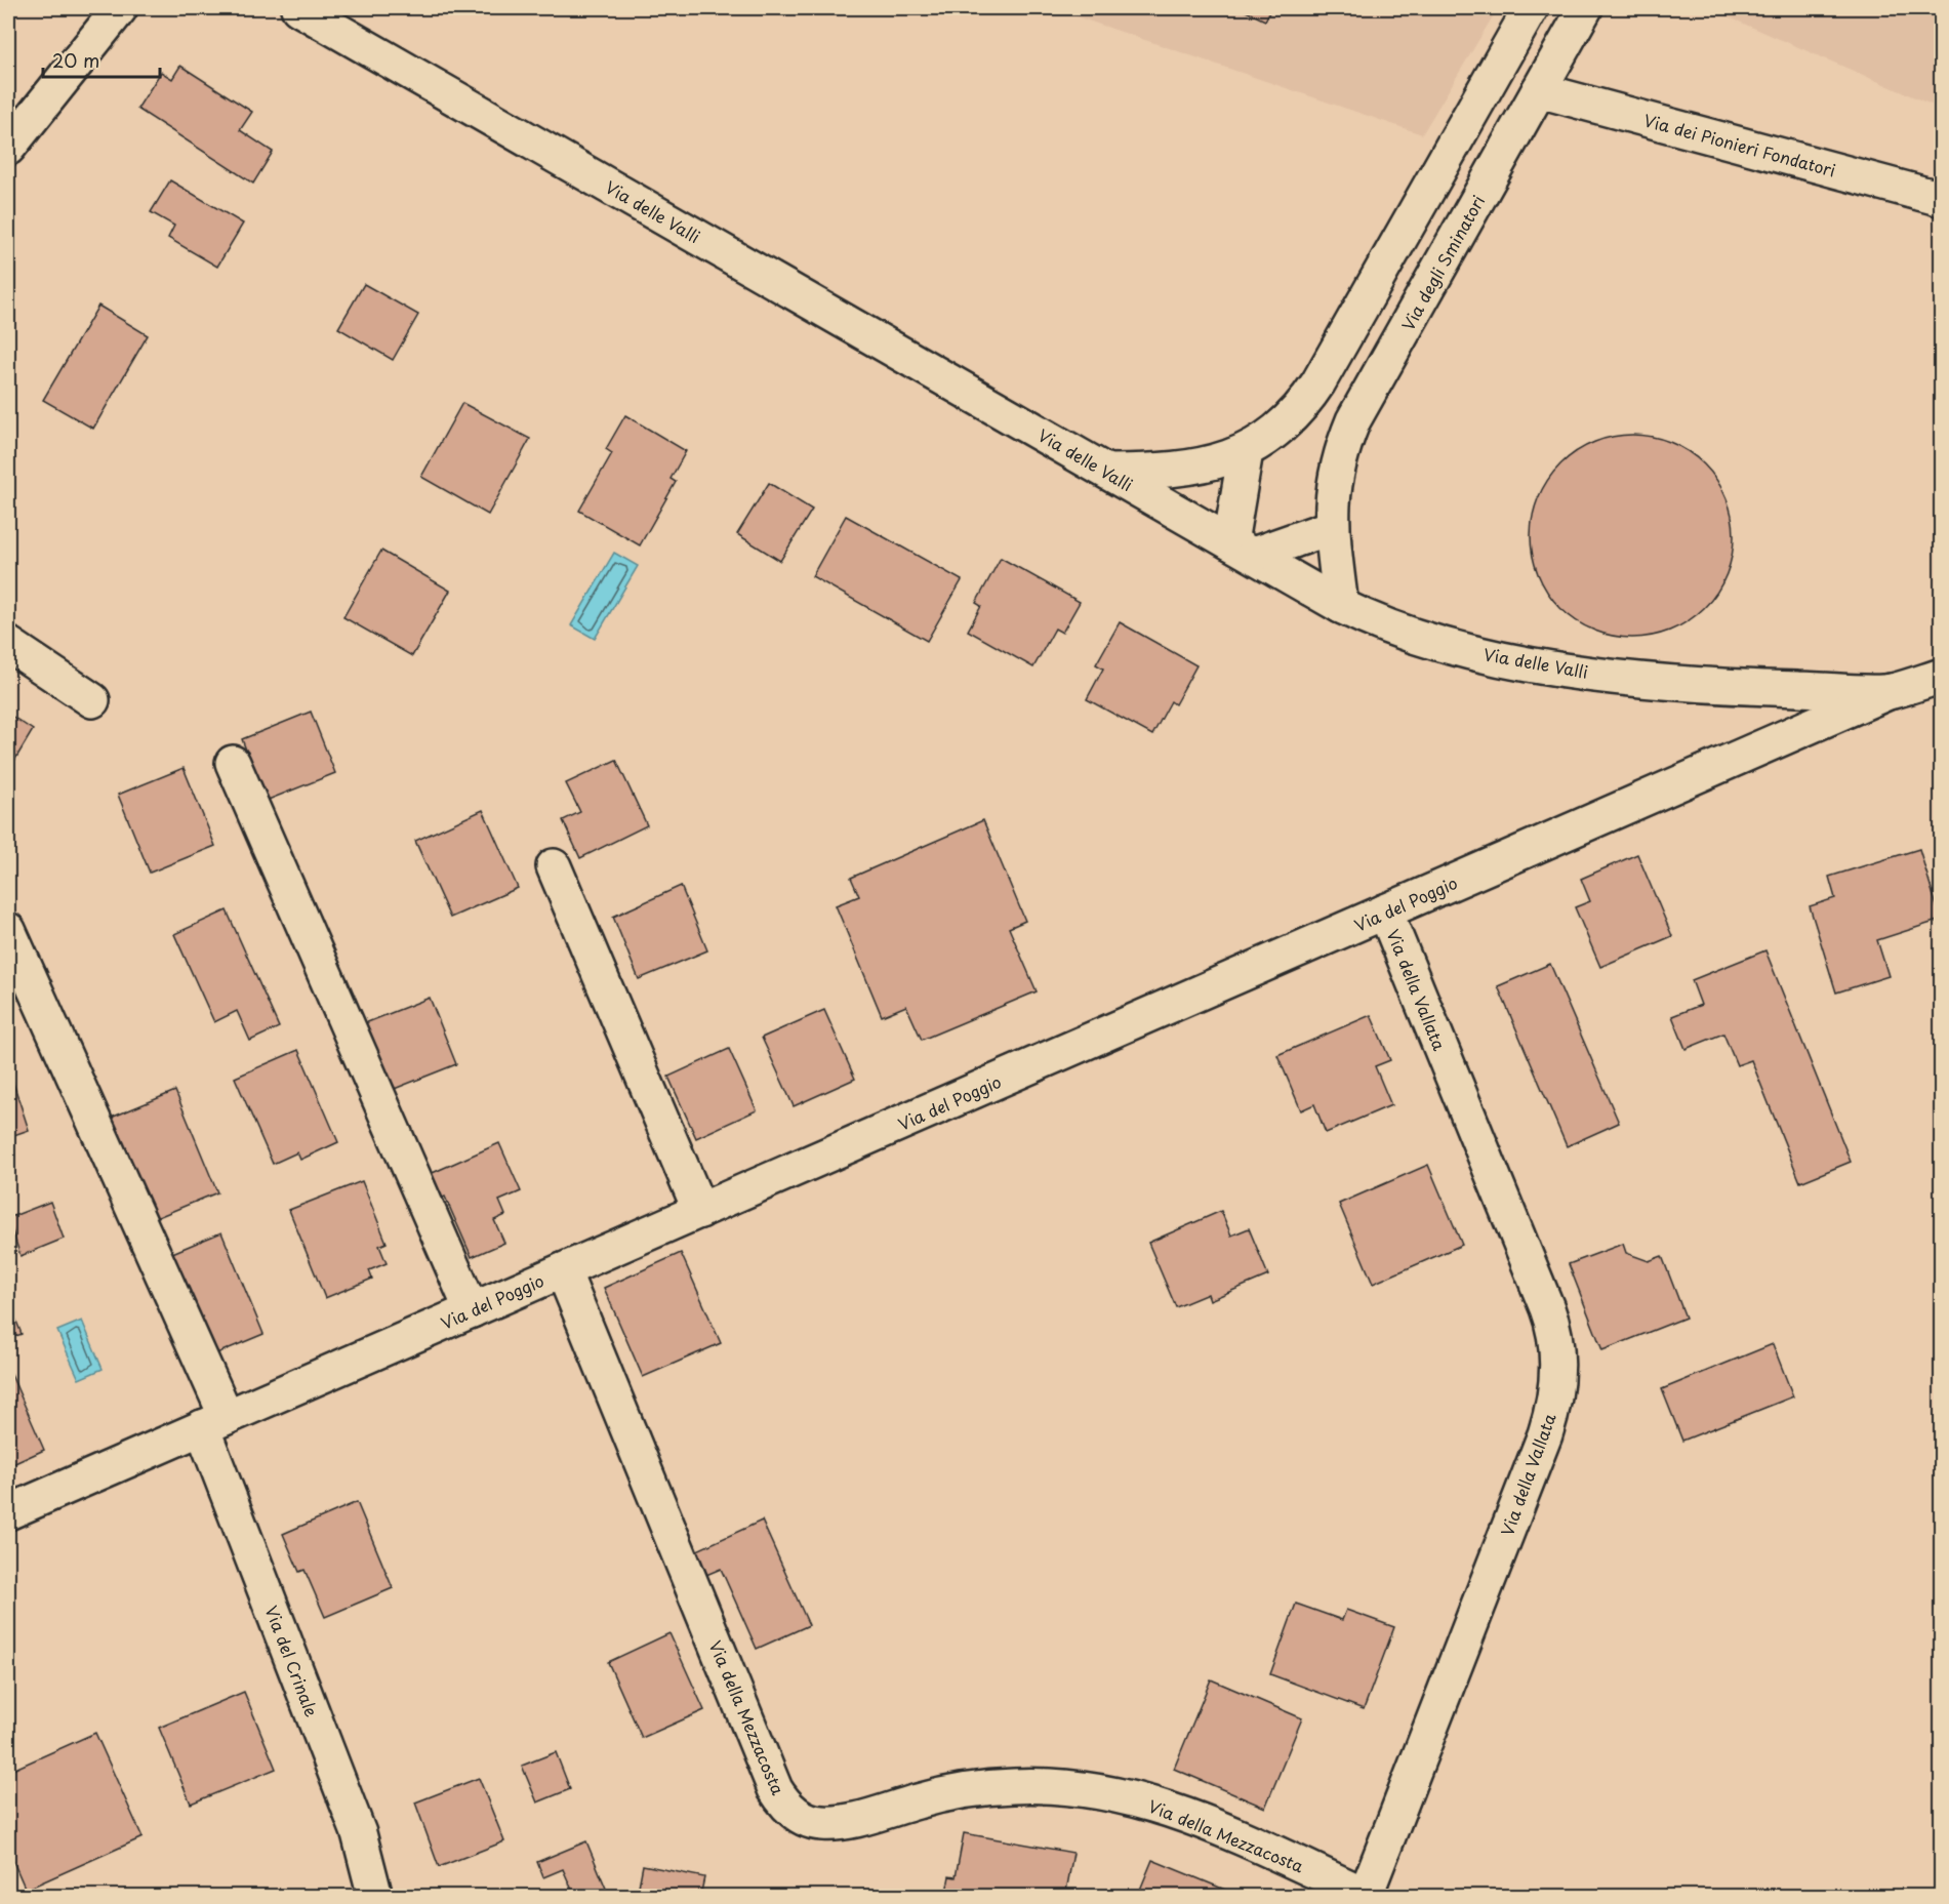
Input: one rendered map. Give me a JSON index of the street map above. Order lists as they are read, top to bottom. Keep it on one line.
{"streets":{"street":["Via dei Pionieri Fondatori","Via delle Valli","Via degli Sminatori","Via del Poggio","Via della Vallata","Via del Crinale","Via della Mezzacosta"]},"crossings":[["Via dei Pionieri Fondatori","Via degli Sminatori"],["Via delle Valli","Via degli Sminatori"],["Via delle Valli","Via del Poggio"],["Via del Poggio","Via della Vallata"],["Via del Poggio","Via del Crinale"],["Via del Poggio","Via della Mezzacosta"],["Via della Vallata","Via della Mezzacosta"]],"scale_bar":"20 m"}
